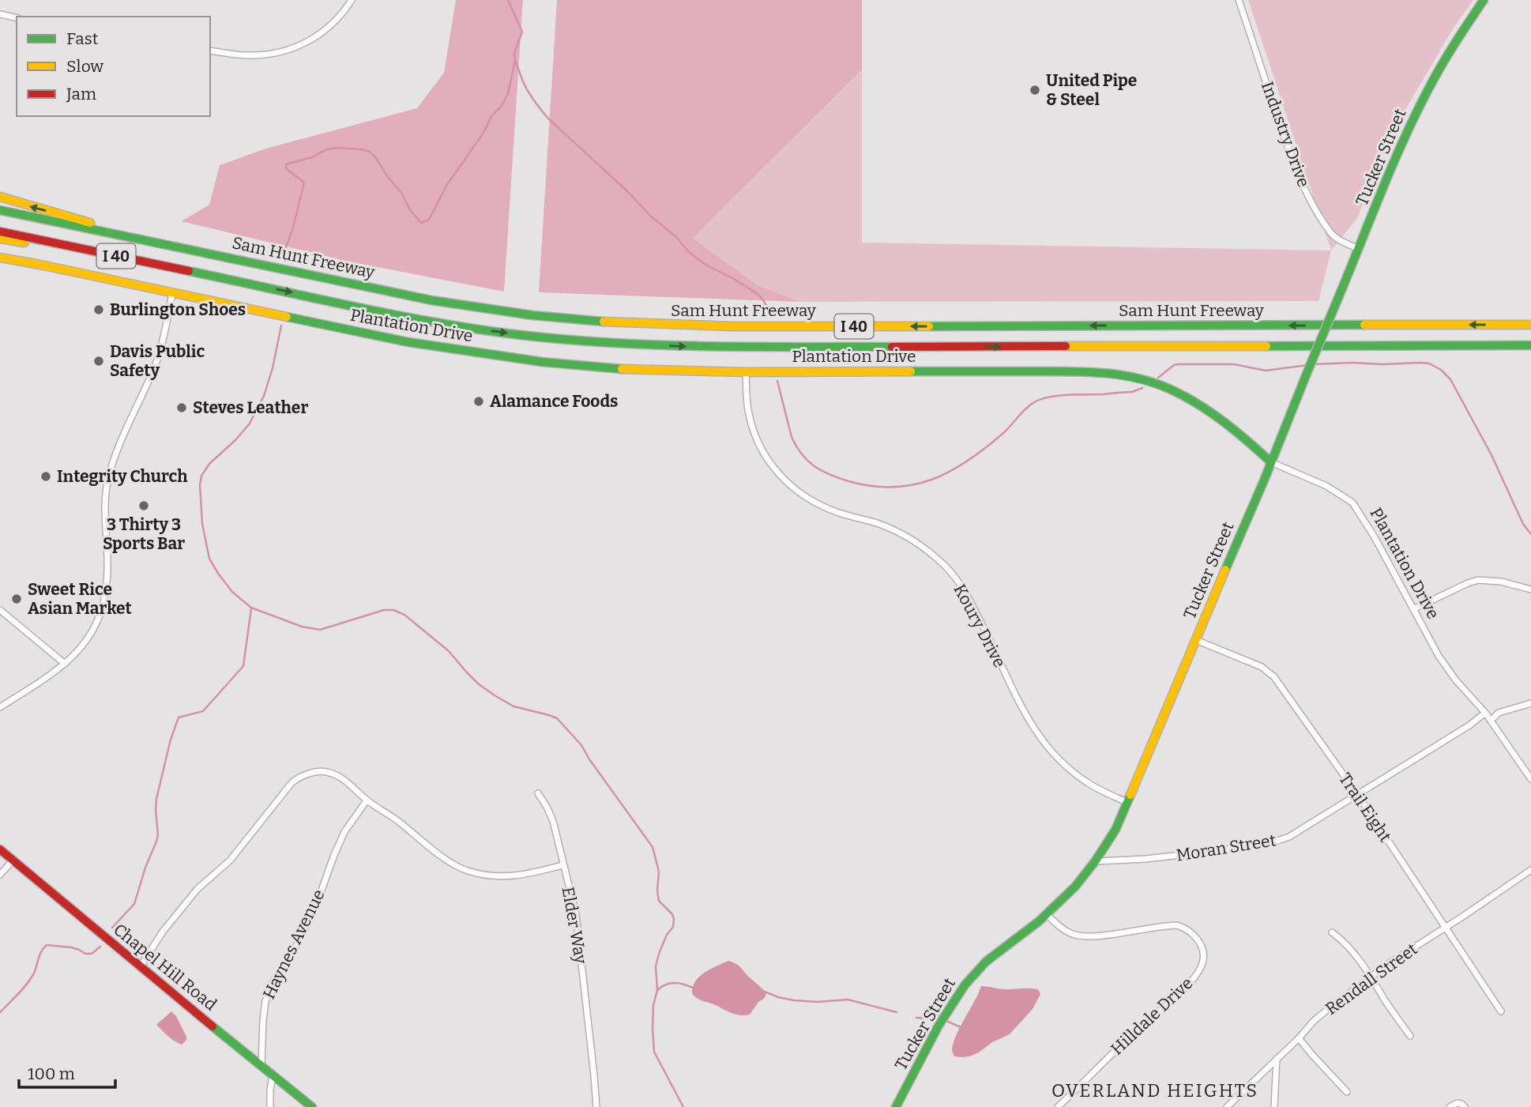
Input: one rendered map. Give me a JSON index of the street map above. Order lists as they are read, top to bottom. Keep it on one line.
{"streets":{"main road":["Tucker Street","I 40","Sam Hunt Freeway","Plantation Drive","Chapel Hill Road"],"street":["Industry Drive","Koury Drive","Trail Eight","Moran Street","Elder Way","Haynes Avenue","Rendall Street","Hilldale Drive"]},"crossings":[["Industry Drive","Tucker Street"],["Tucker Street","Plantation Drive"],["Tucker Street","Koury Drive"],["Tucker Street","Trail Eight"],["Tucker Street","Moran Street"],["Tucker Street","Hilldale Drive"],["Plantation Drive","Koury Drive"],["Plantation Drive","Moran Street"],["Trail Eight","Moran Street"],["Trail Eight","Rendall Street"],["Elder Way","Haynes Avenue"],["Elder Way","Chapel Hill Road"],["Haynes Avenue","Chapel Hill Road"]],"districts":["OVERLAND HEIGHTS"],"places":["United Pipe & Steel","Burlington Shoes","Davis Public Safety","Alamance Foods","Steves Leather","Integrity Church","3 Thirty 3 Sports Bar","Sweet Rice Asian Market"],"legend":["Fast","Slow","Jam"],"scale_bar":"100 m"}
